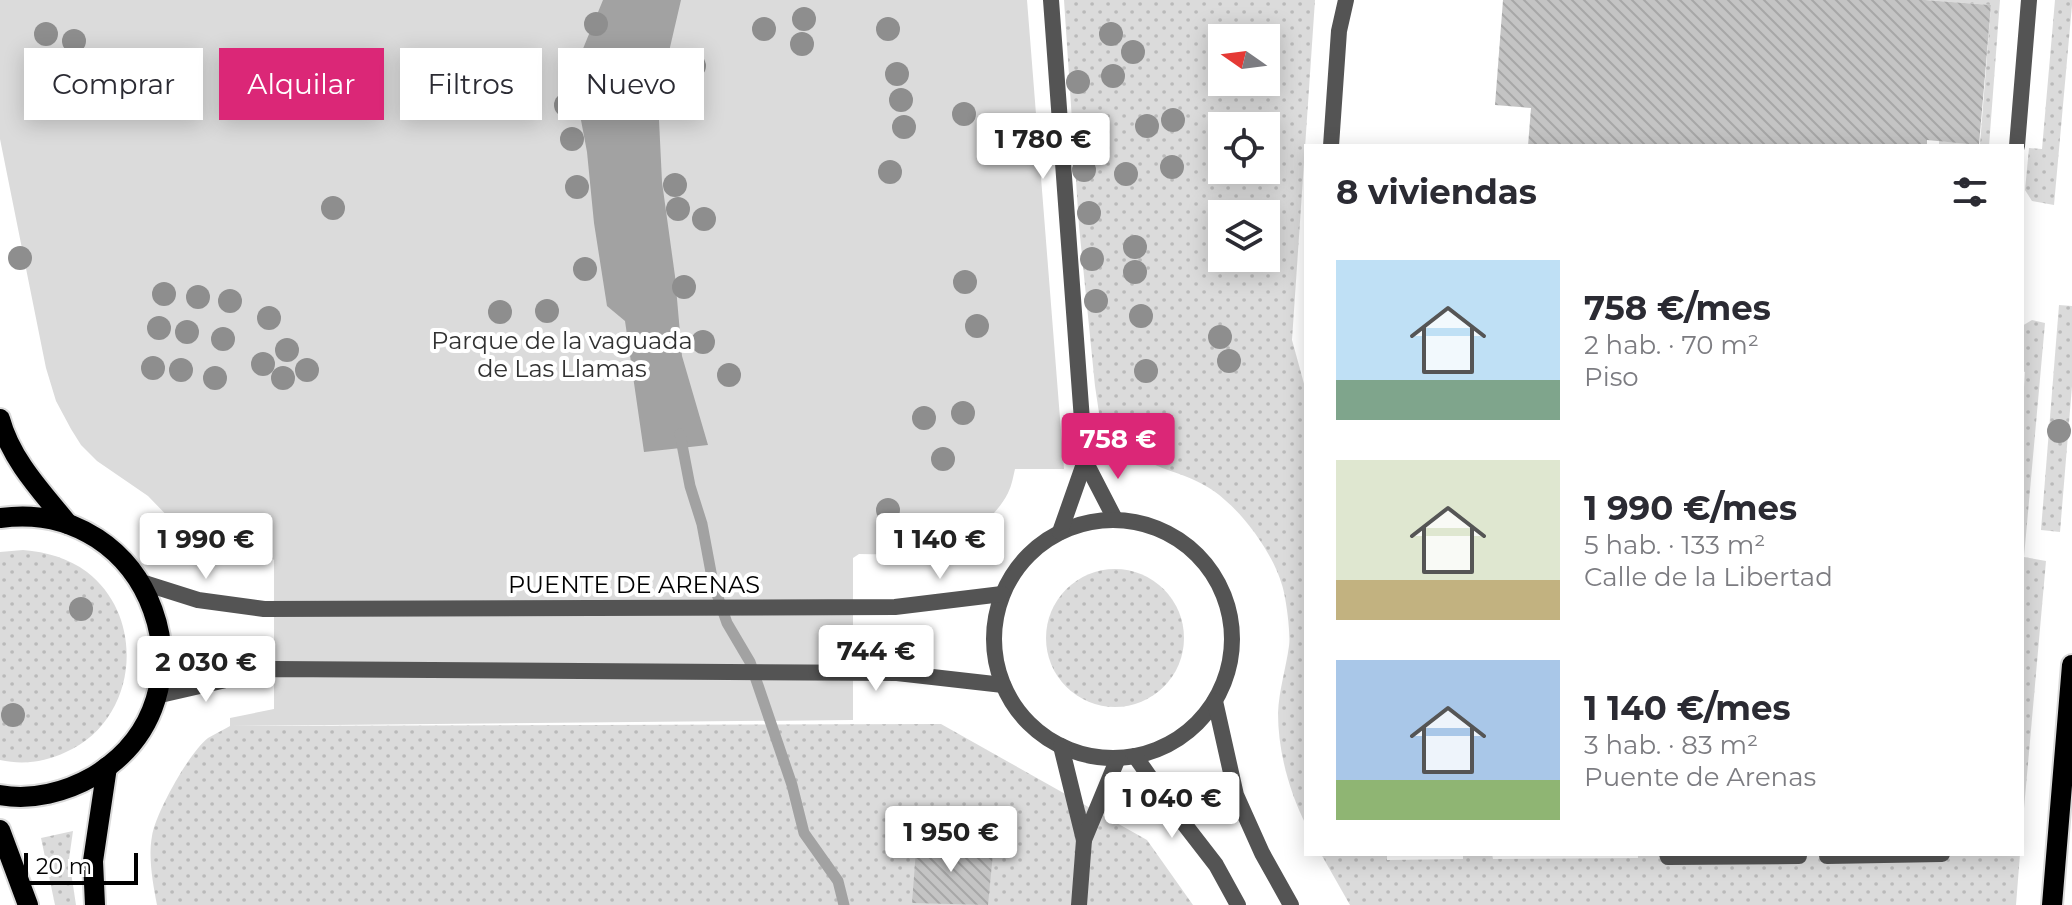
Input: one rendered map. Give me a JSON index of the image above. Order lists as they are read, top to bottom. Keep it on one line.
{"streets":{"street":["PUENTE DE ARENAS"]},"parks":["Parque de la vaguada de Las Llamas"],"scale_bar":"20 m","north":"left","page":{"chip":["Comprar","Alquilar","Filtros","Nuevo"],"price":["1 780 €","758 €","1 990 €","1 140 €","744 €","2 030 €","1 040 €","1 950 €"],"heading":"8 viviendas","list":[{"name":"758 €/mes","note":"2 hab. · 70 m² · Piso"},{"name":"1 990 €/mes","note":"5 hab. · 133 m² · Calle de la Libertad"},{"name":"1 140 €/mes","note":"3 hab. · 83 m² · Puente de Arenas"}],"scale":"20 m"}}
